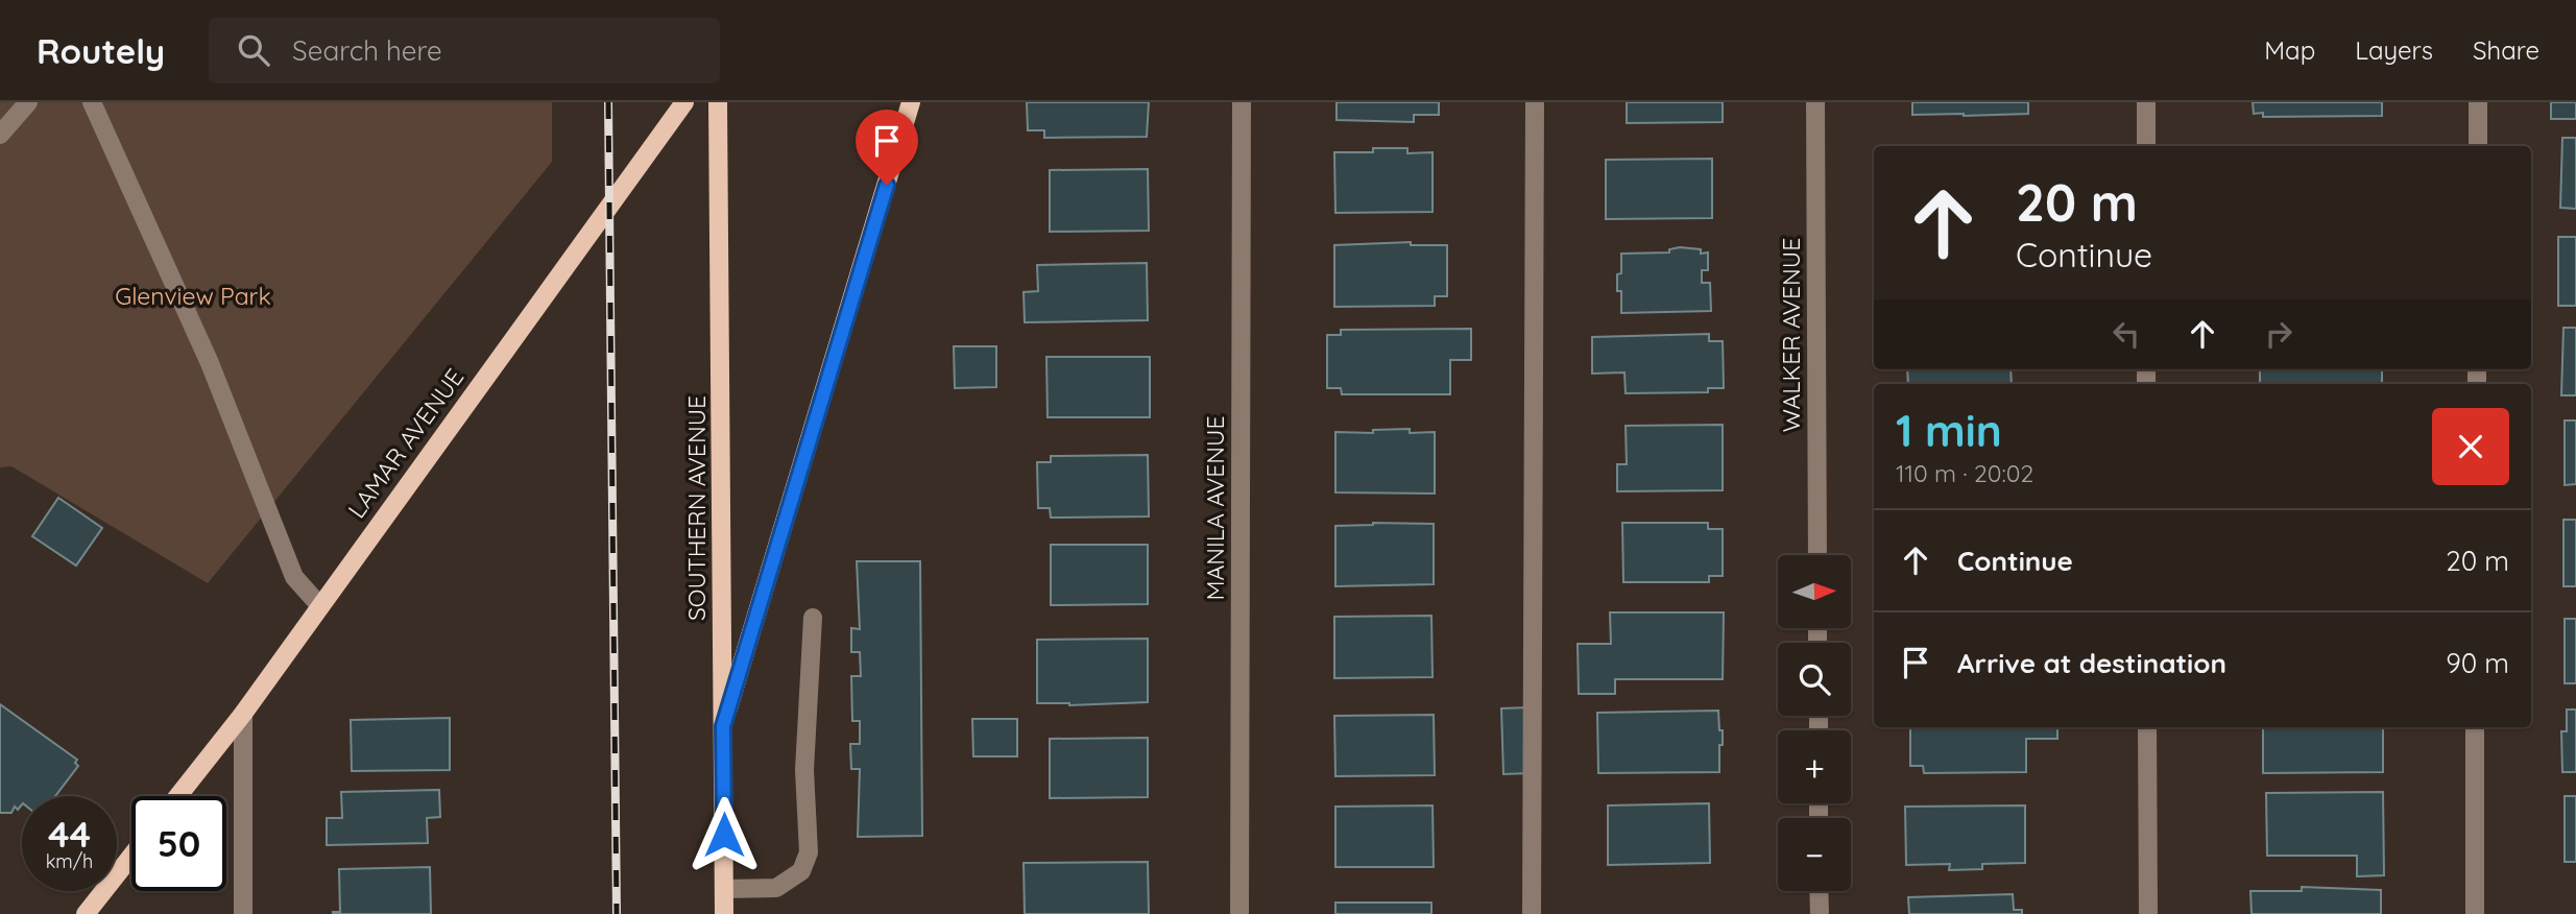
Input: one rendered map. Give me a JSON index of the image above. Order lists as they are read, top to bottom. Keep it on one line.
{"streets":{"main road":["LAMAR AVENUE","SOUTHERN AVENUE"],"street":["WALKER AVENUE","MANILA AVENUE"]},"parks":["Glenview Park"],"north":"right","page":{"header":"Routely","search":"Search here","nav":["Map","Layers","Share"],"turn":["20 m","Continue"],"heading":["1 min","110 m · 20:02"],"list":[{"name":"Continue","value":"20 m"},{"name":"Arrive at destination","value":"90 m"}],"map_buttons":["+","−"],"speed":"44 km/h","limit":"50"}}
